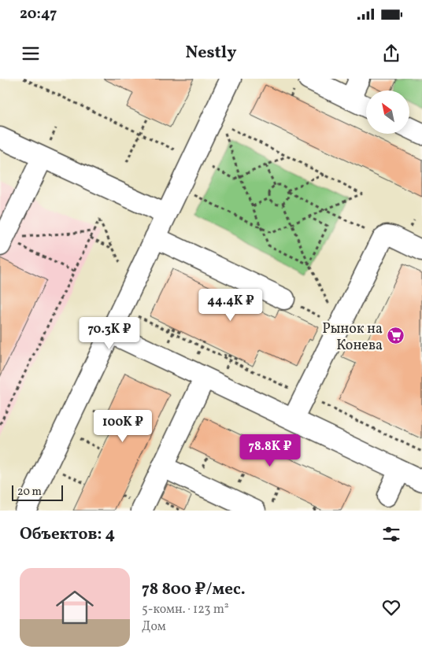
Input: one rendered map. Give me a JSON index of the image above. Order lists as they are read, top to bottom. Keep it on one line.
{"places":{"supermarket":["Рынок на Конева"]},"scale_bar":"20 m","north":"top left","page":{"status":"20:47","header":"Nestly","price":["44.4K ₽","70.3K ₽","100K ₽","78.8K ₽"],"scale":"20 m","heading":"Объектов: 4","list":[{"name":"78 800 ₽/мес.","note":"5-комн. · 123 m² · Дом"}]}}
